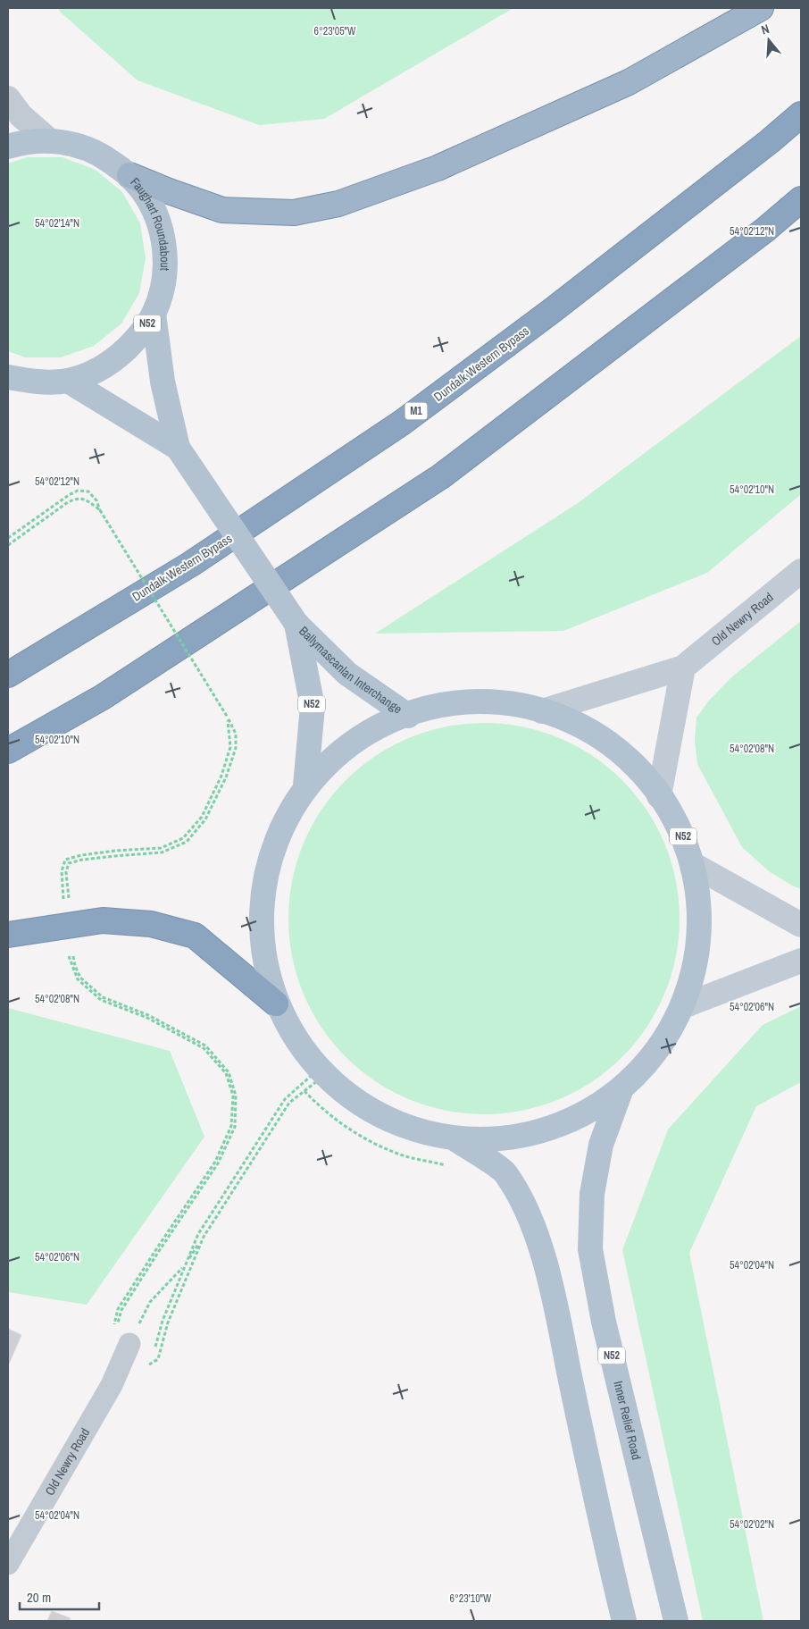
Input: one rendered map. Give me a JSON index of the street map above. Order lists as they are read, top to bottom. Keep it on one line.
{"streets":{"highway":["Dundalk Western Bypass","M1"],"main road":["Faughart Roundabout","N52","Old Newry Road","Ballymascanlan Interchange","Inner Relief Road"]},"crossings":[["Faughart Roundabout","N52"],["N52","Old Newry Road"],["N52","Ballymascanlan Interchange"],["N52","Inner Relief Road"]],"scale_bar":"20 m","north":"top","coordinates":["6°23'05\"W","54°02'14\"N","54°02'12\"N","54°02'10\"N","54°02'08\"N","54°02'06\"N","54°02'04\"N","54°02'02\"N","6°23'10\"W"]}
